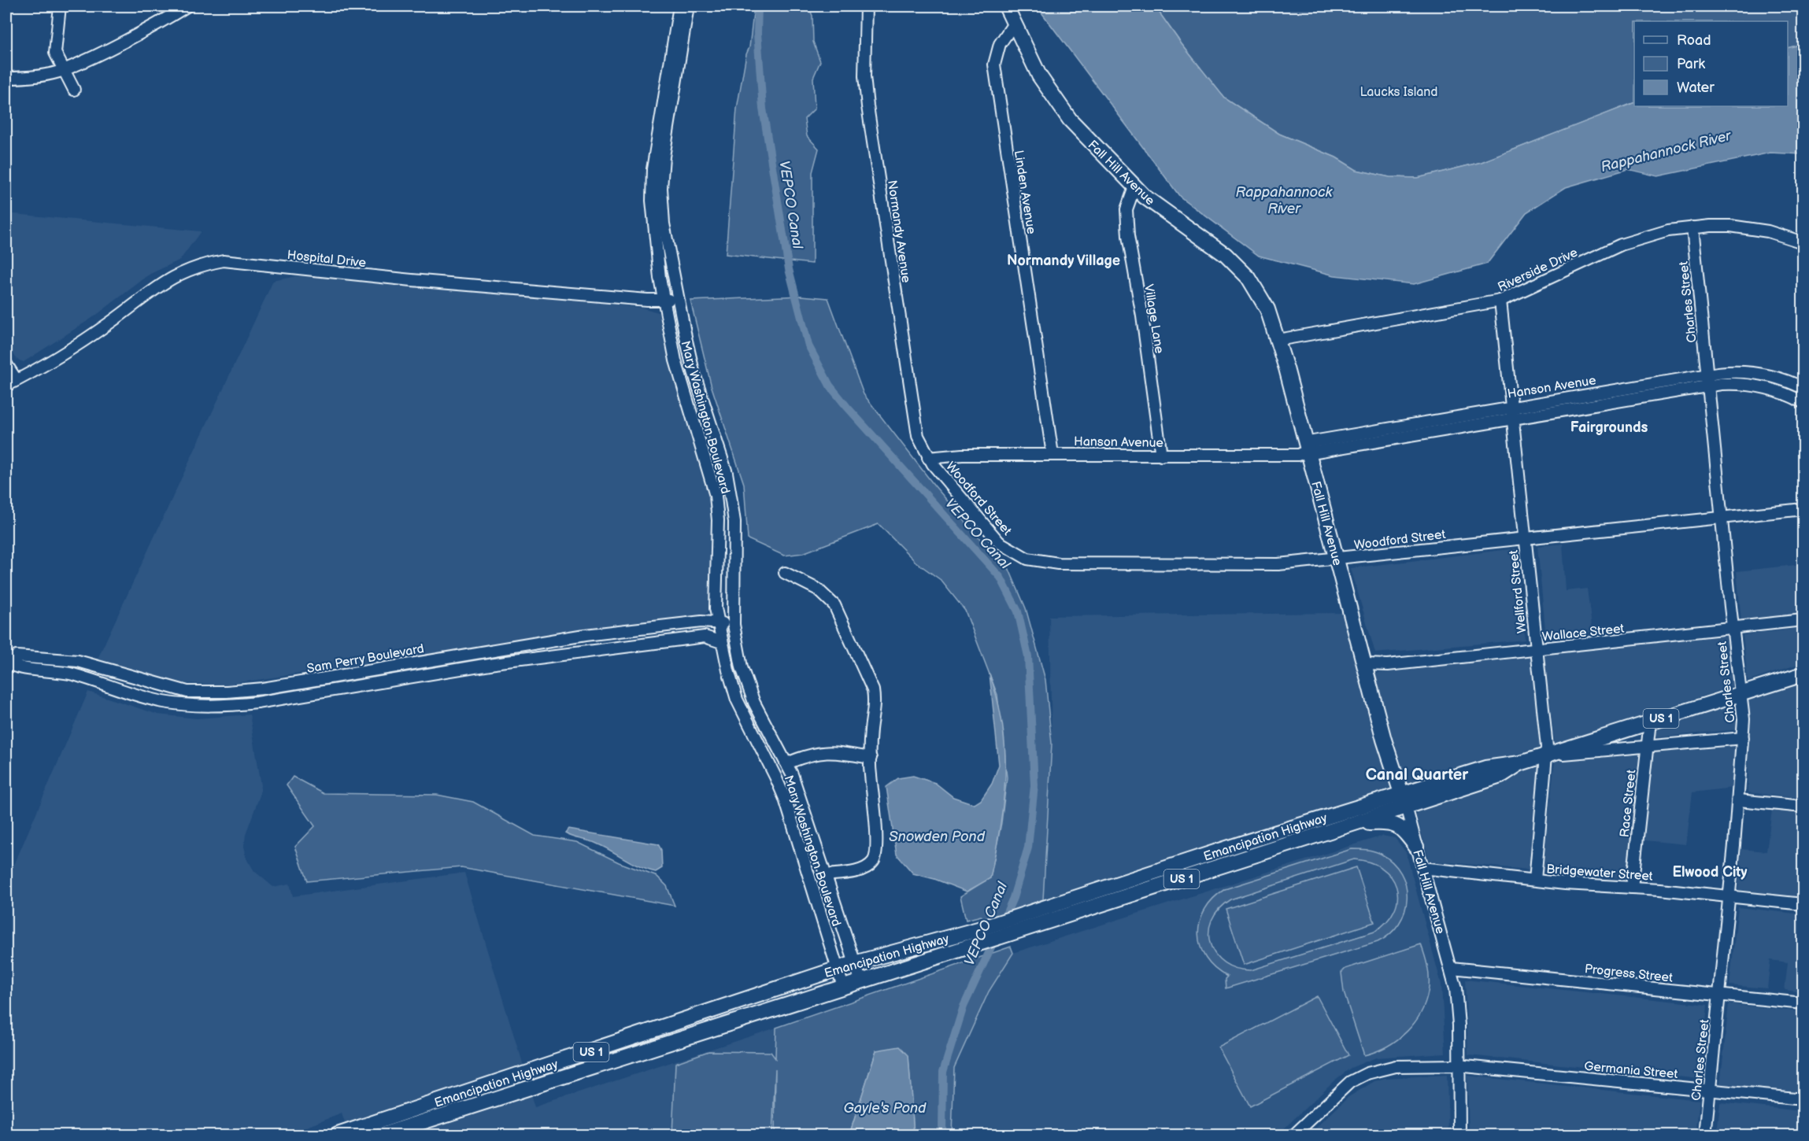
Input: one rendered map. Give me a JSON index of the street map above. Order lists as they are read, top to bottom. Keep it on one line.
{"streets":{"main road":["Fall Hill Avenue","US 1","Emancipation Highway"],"street":["Linden Avenue","Normandy Avenue","Hospital Drive","Riverside Drive","Charles Street","Village Lane","Hanson Avenue","Mary Washington Boulevard","Woodford Street","Wellford Street","Wallace Street","Sam Perry Boulevard","Race Street","Bridgewater Street","Progress Street","Germania Street"]},"crossings":[["Fall Hill Avenue","Linden Avenue"],["Fall Hill Avenue","Riverside Drive"],["Fall Hill Avenue","Village Lane"],["Fall Hill Avenue","Hanson Avenue"],["Fall Hill Avenue","Woodford Street"],["Fall Hill Avenue","Wallace Street"],["Fall Hill Avenue","Emancipation Highway"],["Fall Hill Avenue","Bridgewater Street"],["Fall Hill Avenue","Progress Street"],["Fall Hill Avenue","Germania Street"],["Linden Avenue","Hanson Avenue"],["Normandy Avenue","Hanson Avenue"],["Normandy Avenue","Woodford Street"],["Hospital Drive","Mary Washington Boulevard"],["Riverside Drive","Charles Street"],["Riverside Drive","Wellford Street"],["Charles Street","Hanson Avenue"],["Charles Street","Woodford Street"],["Charles Street","Wallace Street"],["Charles Street","Emancipation Highway"],["Charles Street","Bridgewater Street"],["Charles Street","Progress Street"],["Charles Street","Germania Street"],["Village Lane","Hanson Avenue"],["Hanson Avenue","Woodford Street"],["Hanson Avenue","Wellford Street"],["Mary Washington Boulevard","Sam Perry Boulevard"],["Mary Washington Boulevard","Emancipation Highway"],["Woodford Street","Wellford Street"],["Wellford Street","Wallace Street"],["Wellford Street","Emancipation Highway"],["Wellford Street","Bridgewater Street"],["Race Street","Emancipation Highway"],["Race Street","Bridgewater Street"]],"districts":["Normandy Village","Fairgrounds","Canal Quarter","Elwood City"],"water":["Rappahannock River","VEPCO Canal","Snowden Pond","Gayle's Pond"],"parks":["Laucks Island"],"legend":["Road","Park","Water"]}
